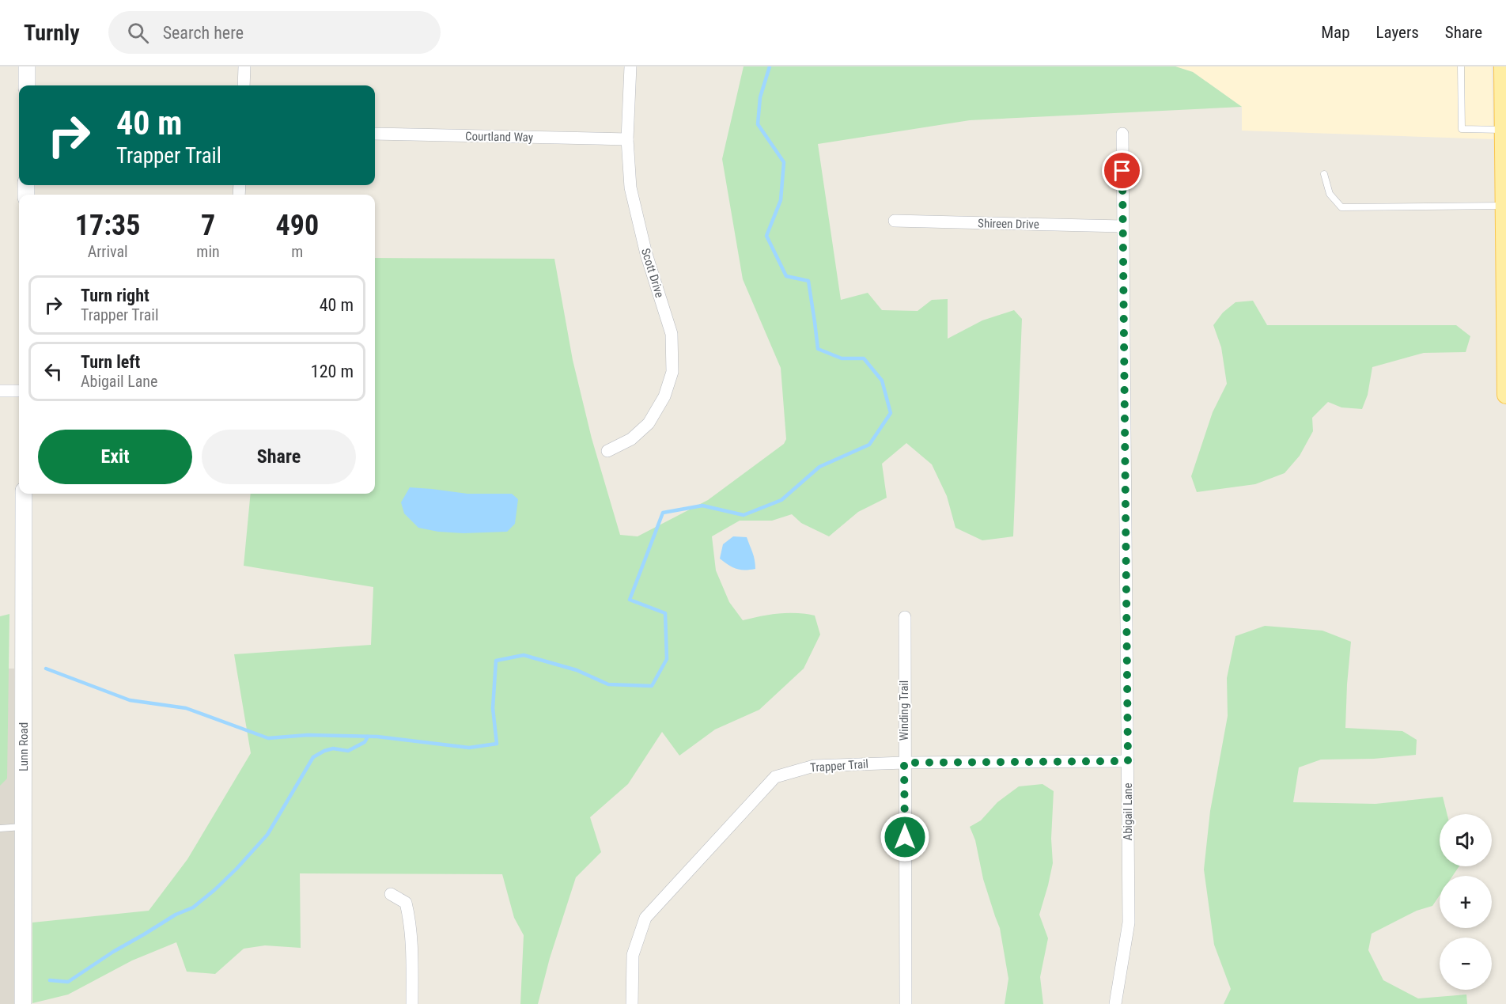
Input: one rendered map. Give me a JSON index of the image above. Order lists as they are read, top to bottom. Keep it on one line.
{"streets":{"street":["Courtland Way","Shireen Drive","Scott Drive","Winding Trail","Lunn Road","Trapper Trail","Abigail Lane"]},"crossings":[["Courtland Way","Scott Drive"],["Shireen Drive","Abigail Lane"],["Winding Trail","Trapper Trail"],["Trapper Trail","Abigail Lane"]],"page":{"header":"Turnly","search":"Search here","nav":["Map","Layers","Share"],"turn":["40 m","Trapper Trail"],"eta":["17:35","Arrival","7","min","490","m"],"list":[{"name":"Turn right","note":"Trapper Trail","value":"40 m"},{"name":"Turn left","note":"Abigail Lane","value":"120 m"}],"buttons":["Exit","Share"],"map_buttons":["+","−"]}}
